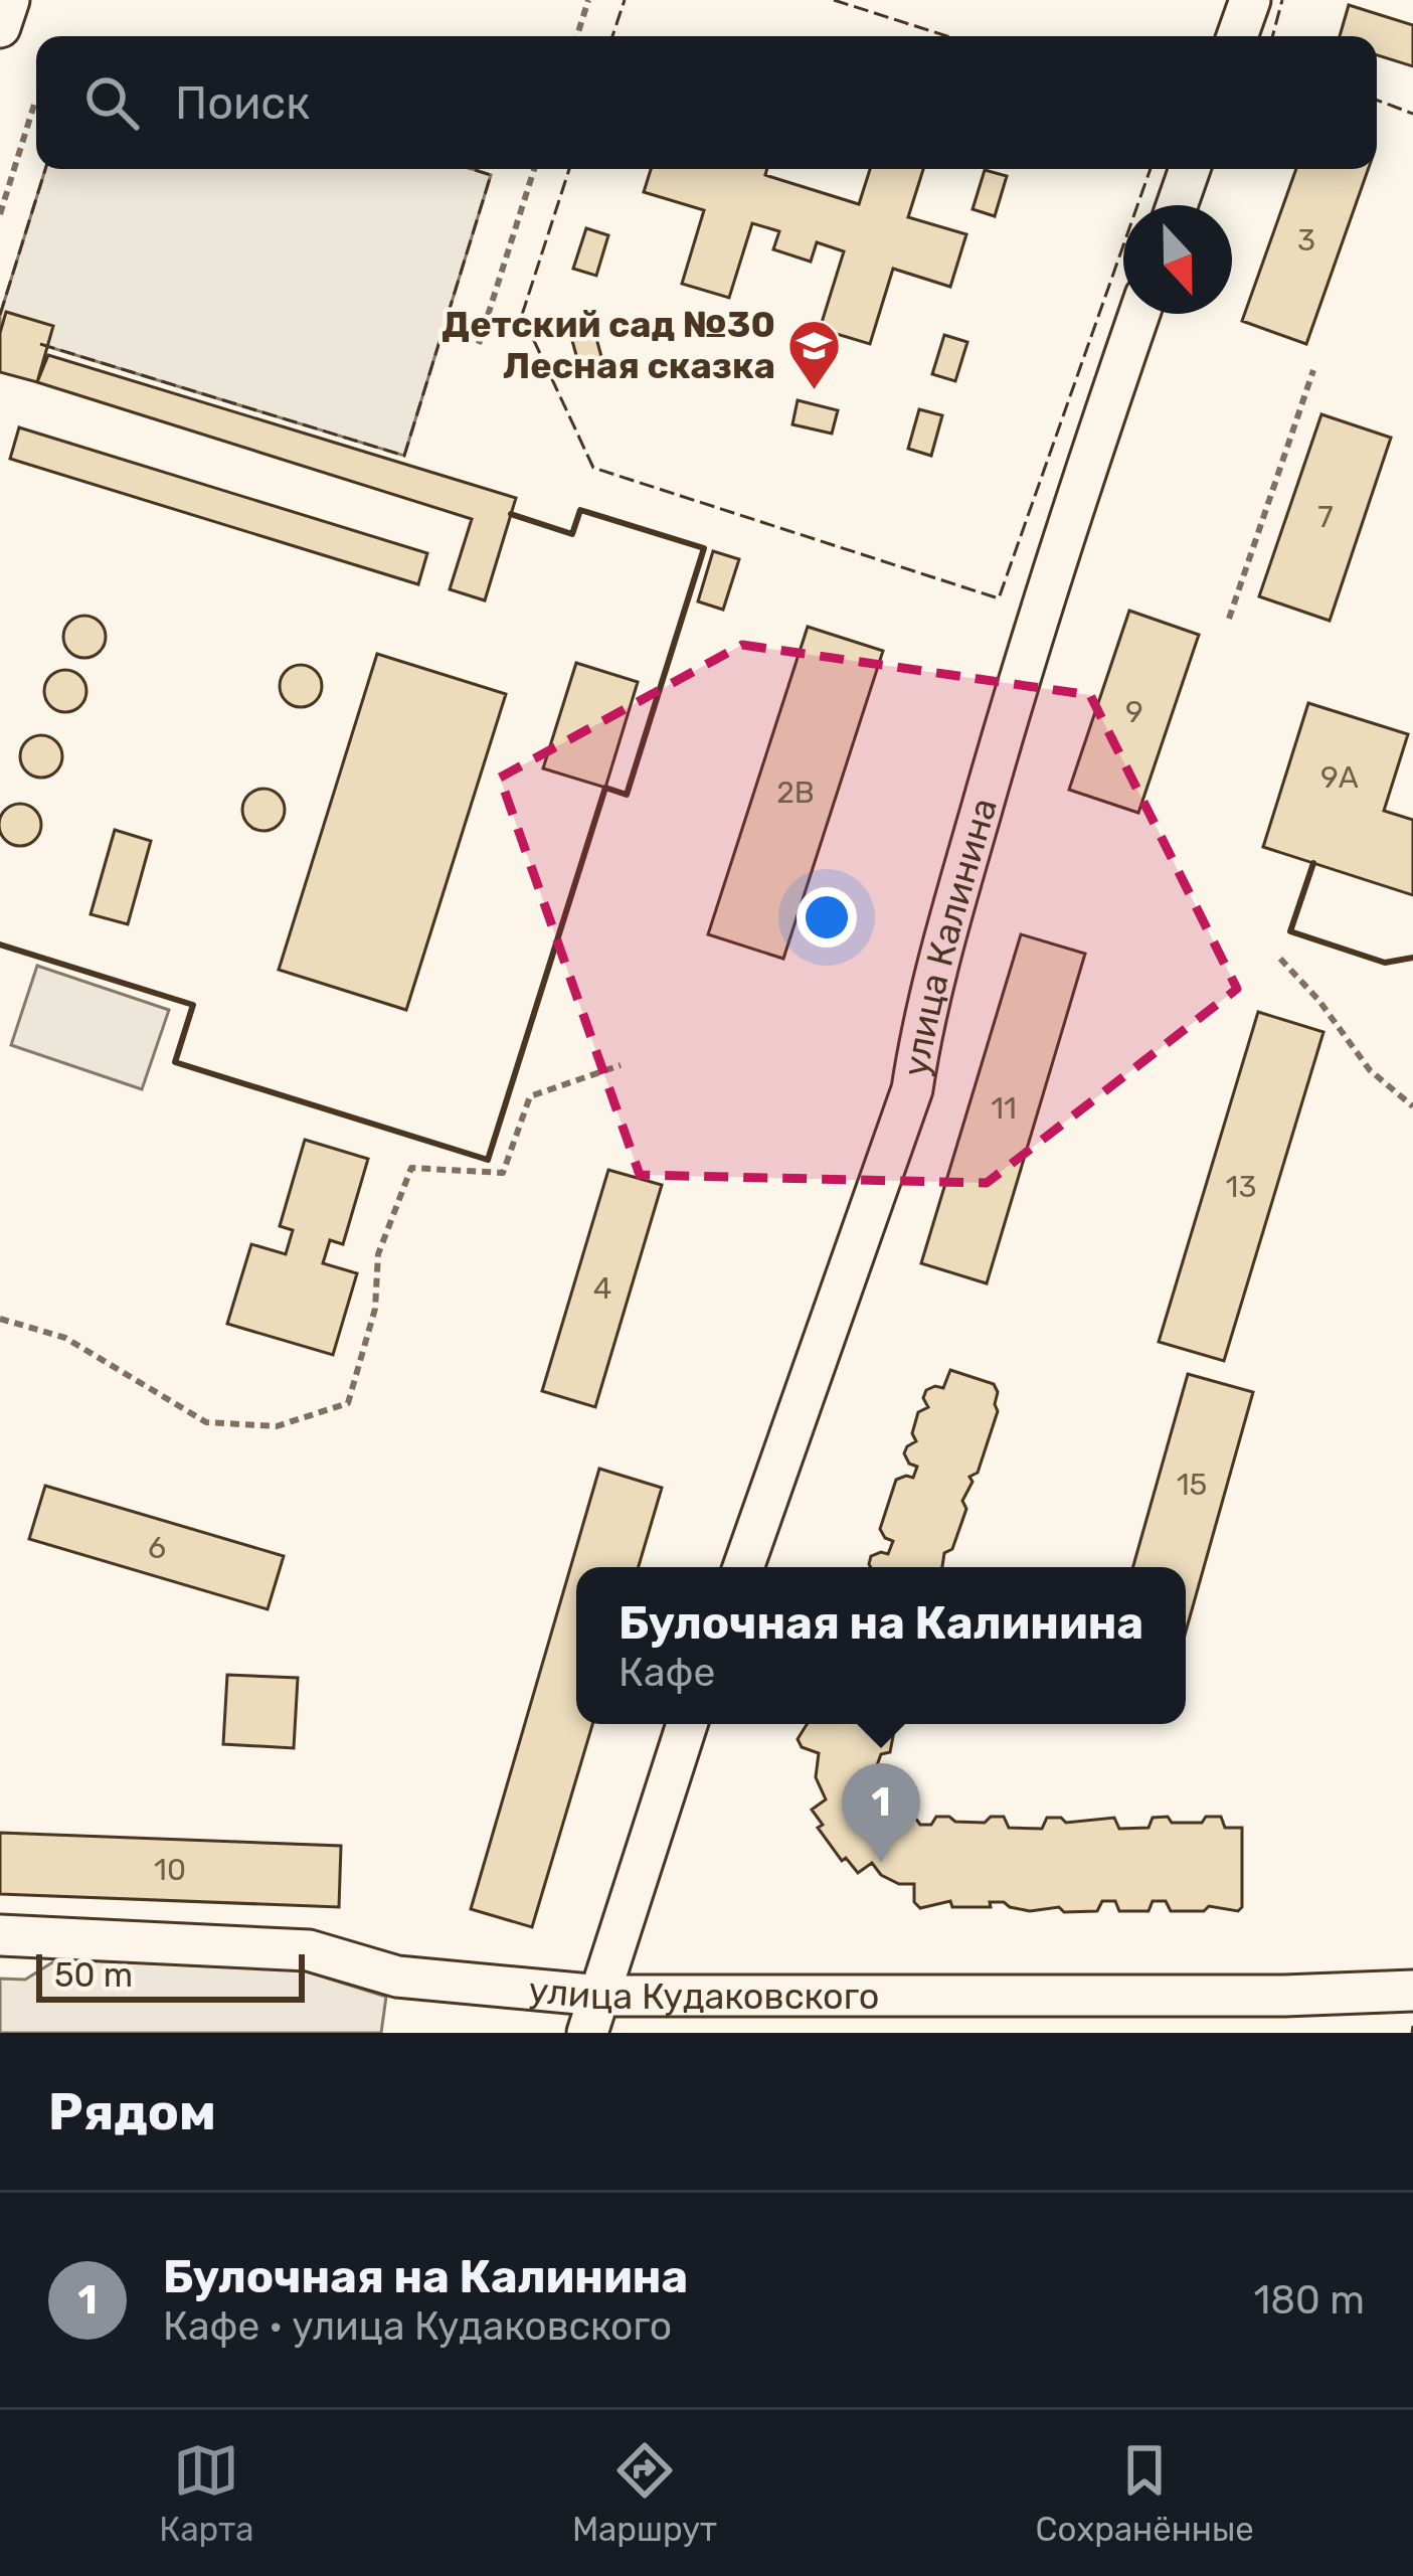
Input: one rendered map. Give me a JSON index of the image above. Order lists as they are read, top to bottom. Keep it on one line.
{"streets":{"street":["улица Калинина","улица Кудаковского"]},"places":{"school or university":["Детский сад №30 Лесная сказка"]},"house_numbers":["3","7","9","9А","2В","11","13","4","15","6","10"],"scale_bar":"50 m","north":"bottom","page":{"search":"Поиск","popup":["Булочная на Калинина","Кафе"],"pins":"1","scale":"50 m","heading":"Рядом","list":[{"mark":"1","name":"Булочная на Калинина","note":"Кафе · улица Кудаковского","value":"180 m"}],"nav":["Карта","Маршрут","Сохранённые"]}}
